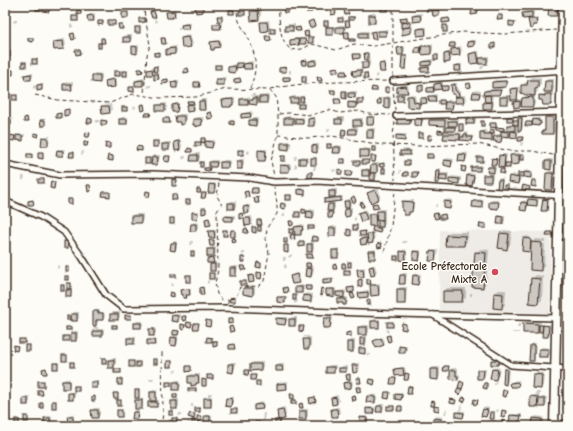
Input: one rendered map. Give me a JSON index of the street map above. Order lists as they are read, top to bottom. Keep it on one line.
{"places":["Ecole Préfectorale Mixte A"]}
